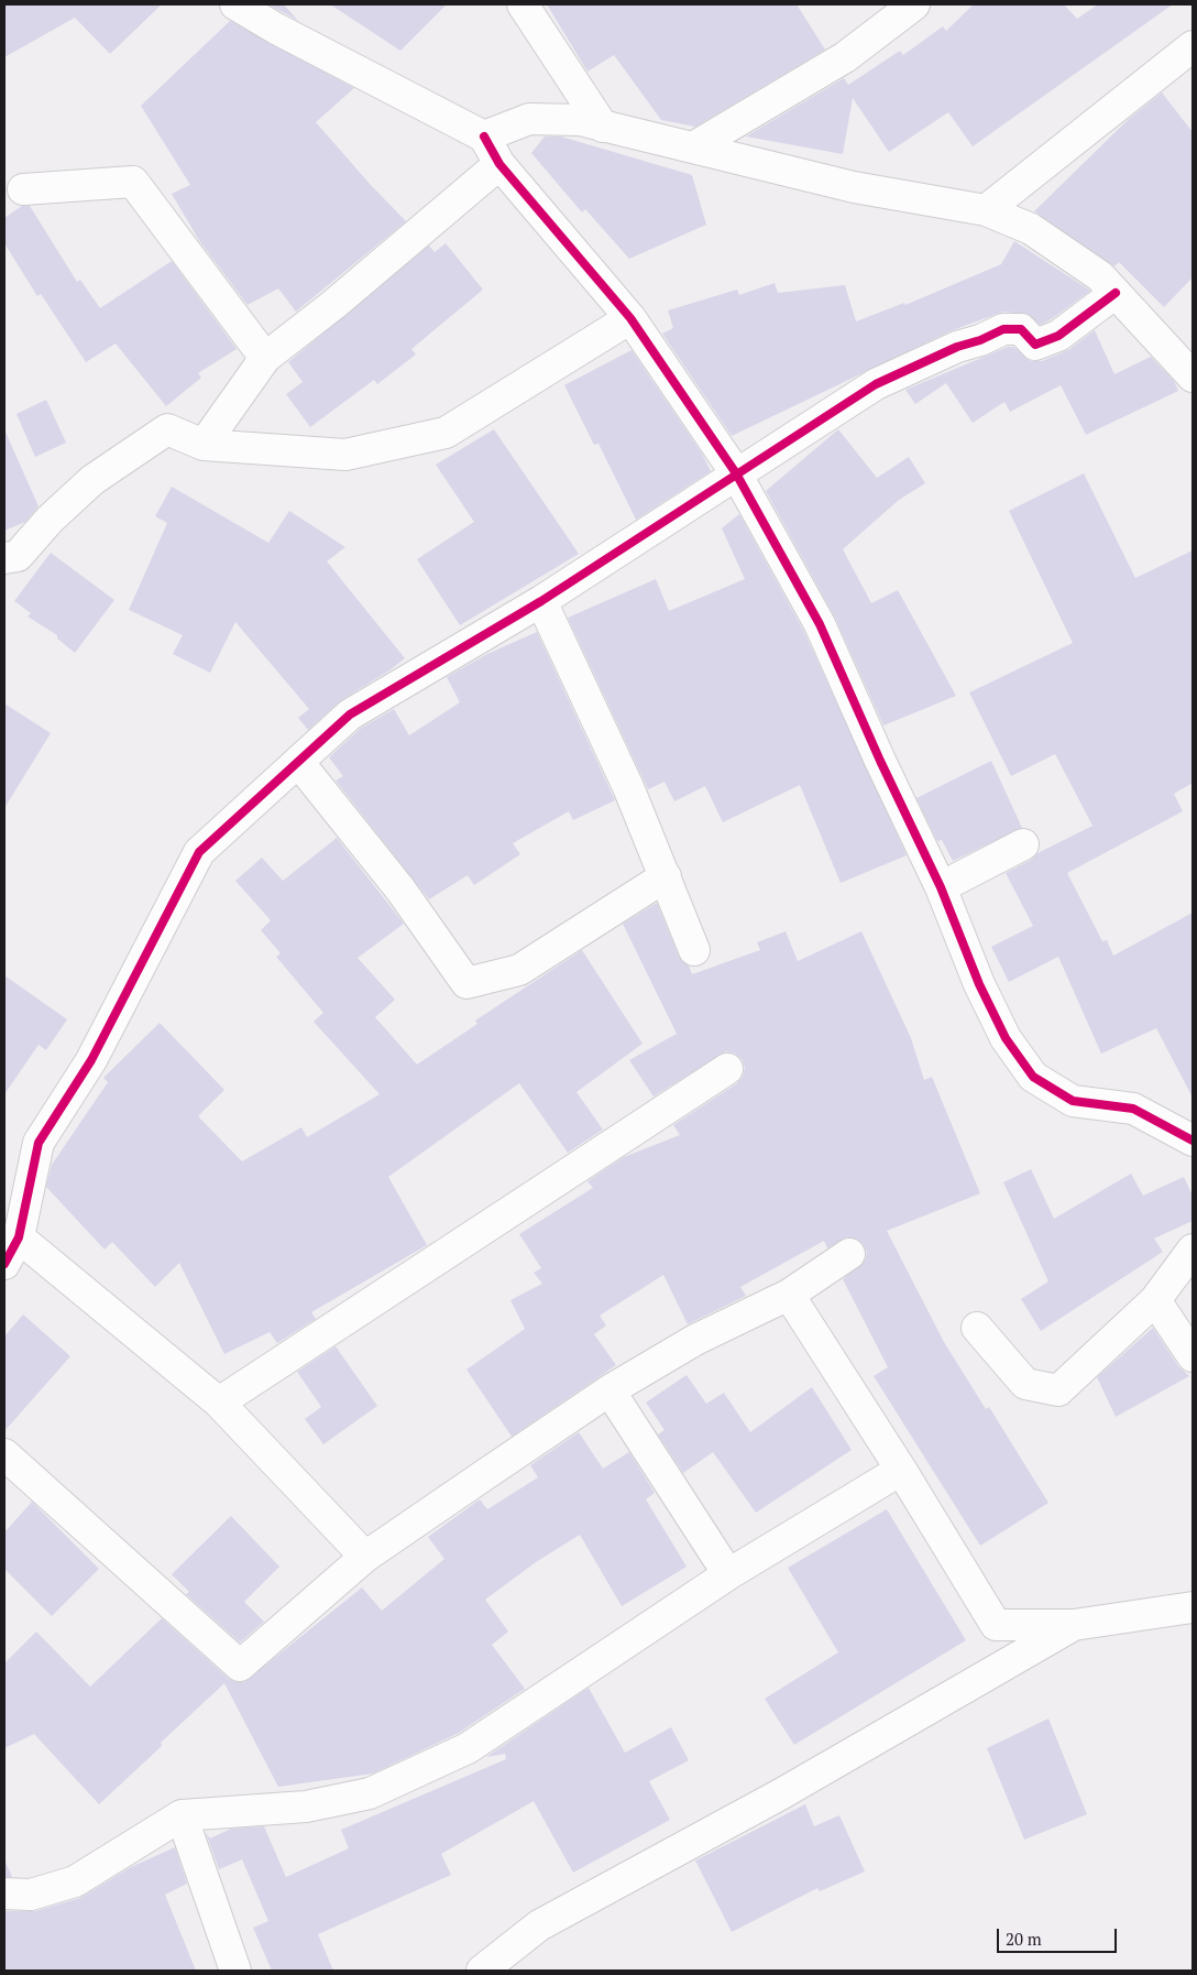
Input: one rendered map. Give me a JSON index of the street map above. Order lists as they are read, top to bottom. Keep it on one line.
{"scale_bar":"20 m"}
